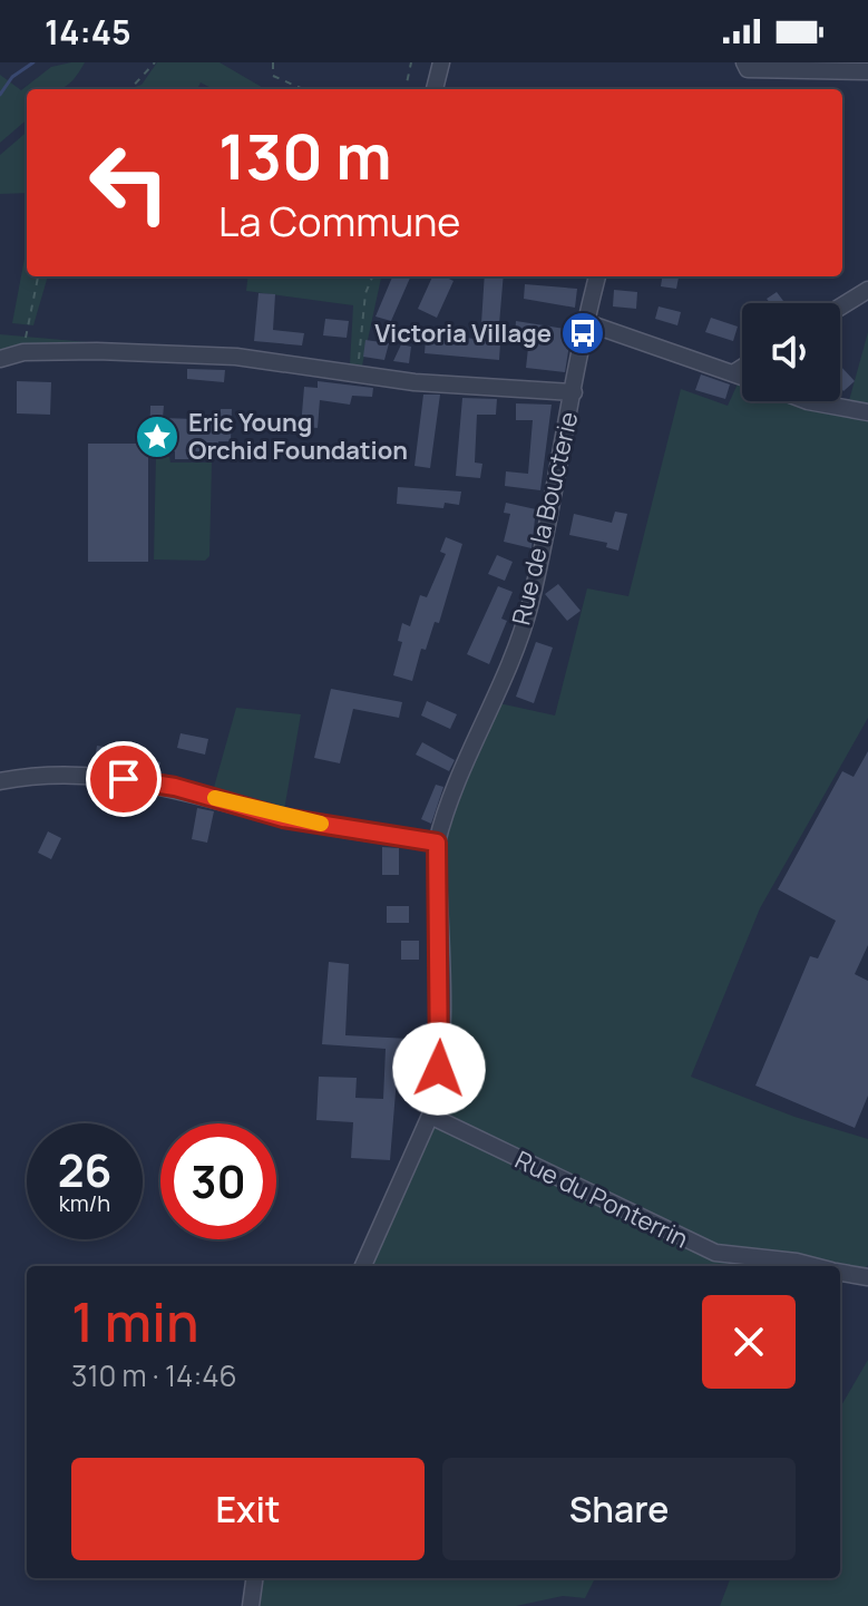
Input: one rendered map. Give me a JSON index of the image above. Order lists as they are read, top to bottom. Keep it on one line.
{"streets":{"street":["Rue de la Boucterie","Rue du Ponterrin"]},"crossings":[["Rue de la Boucterie","Rue du Ponterrin"]],"places":{"bus stop":["Victoria Village"],"place":["Eric Young Orchid Foundation"]},"page":{"status":"14:45","turn":["130 m","La Commune"],"speed":"26 km/h","limit":"30","heading":["1 min","310 m · 14:46"],"buttons":["Exit","Share"]}}
